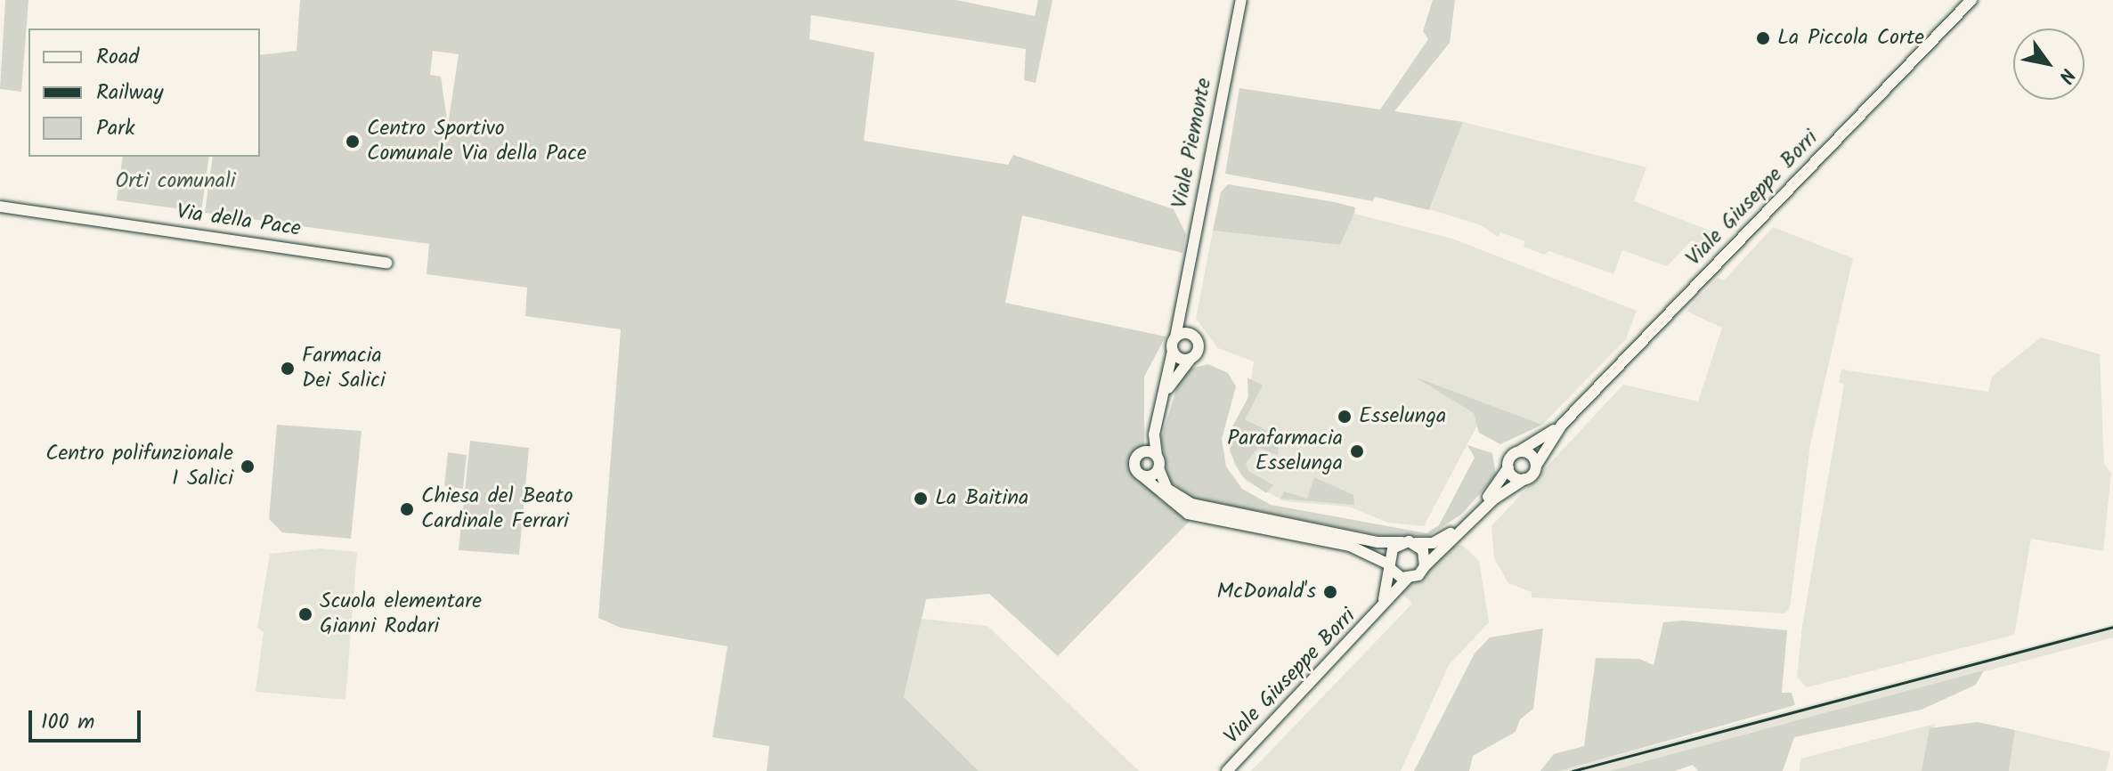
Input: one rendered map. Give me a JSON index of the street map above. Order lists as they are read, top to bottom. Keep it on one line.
{"streets":{"street":["Viale Piemonte","Viale Giuseppe Borri","Via della Pace"]},"parks":["Orti comunali"],"places":["La Piccola Corte","Centro Sportivo Comunale Via della Pace","Farmacia Dei Salici","Esselunga","Parafarmacia Esselunga","Centro polifunzionale I Salici","La Baitina","Chiesa del Beato Cardinale Ferrari","McDonald's","Scuola elementare Gianni Rodari"],"legend":["Road","Railway","Park"],"scale_bar":"100 m","north":"bottom right"}
